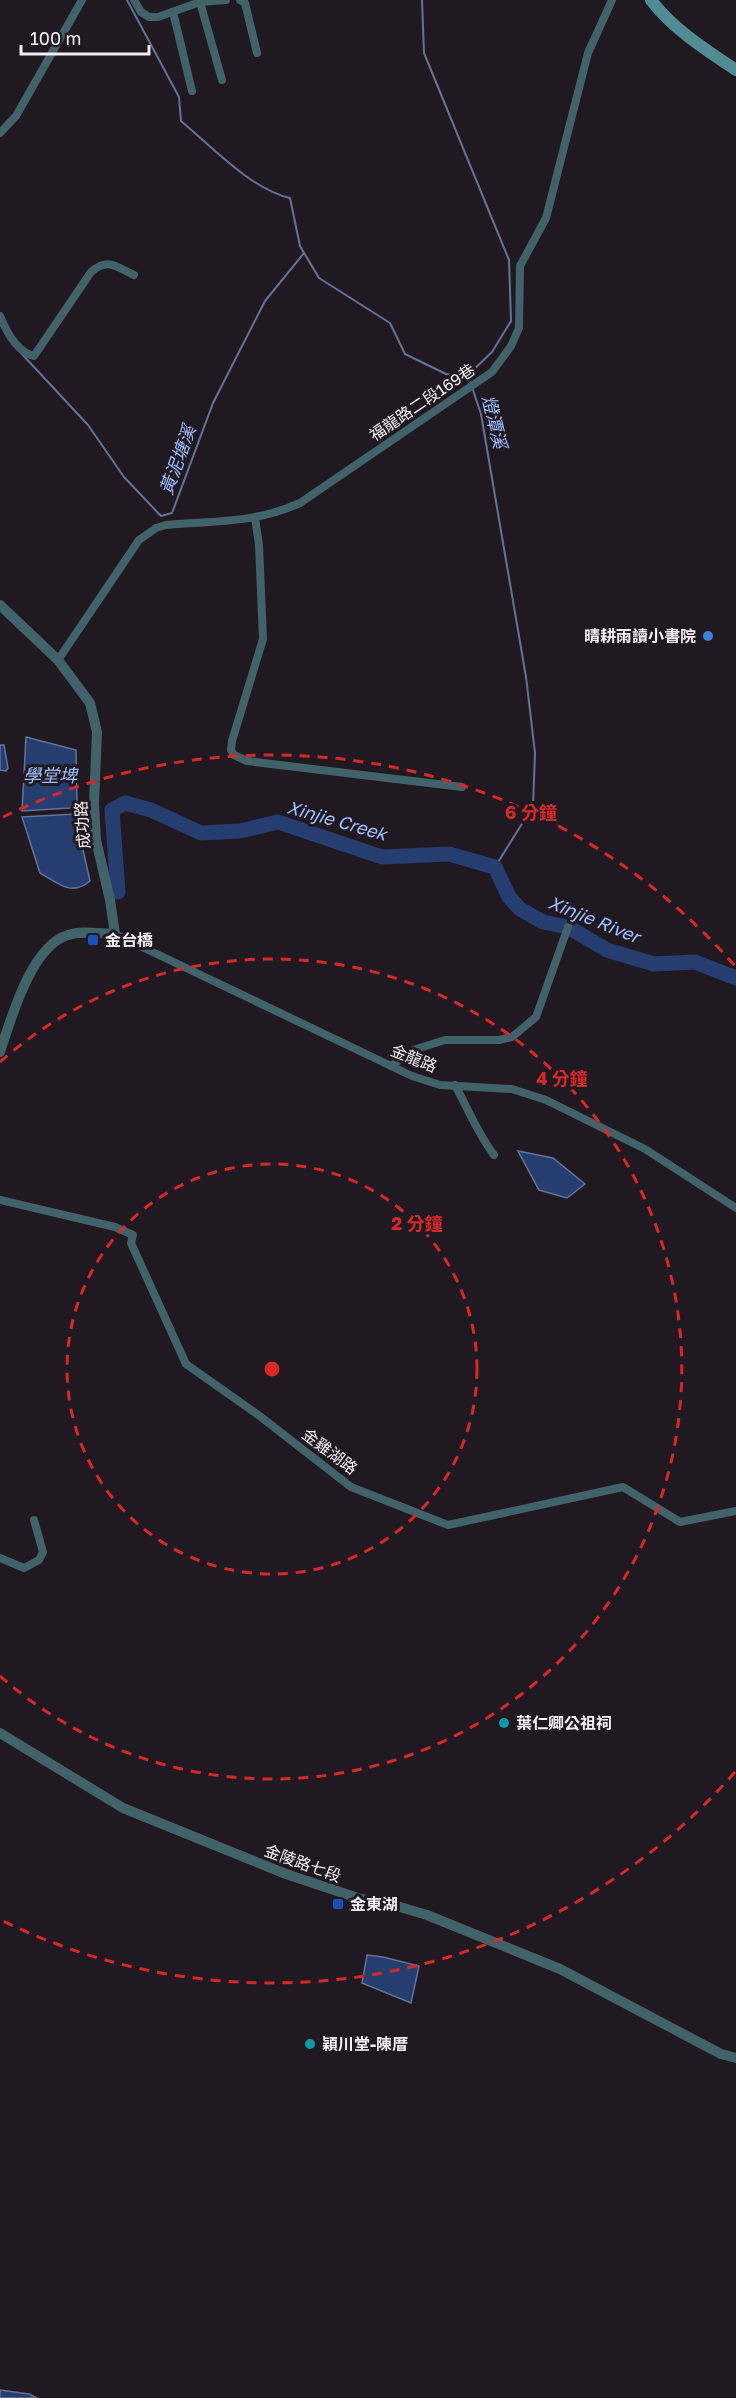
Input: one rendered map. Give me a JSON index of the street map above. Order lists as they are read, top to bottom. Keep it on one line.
{"streets":{"street":["福龍路二段169巷","成功路","金龍路","金雞湖路","金陵路七段"]},"crossings":[["福龍路二段169巷","成功路"],["成功路","金龍路"]],"water":["燈潭溪","黃泥塘溪","學堂埤","Xinjie Creek","Xinjie River"],"places":{"other":["晴耕雨讀小書院","葉仁卿公祖祠","穎川堂-陳厝"],"transit":["金台橋","金東湖"]},"scale_bar":"100 m","rings":["6 分鐘","4 分鐘","2 分鐘"]}
